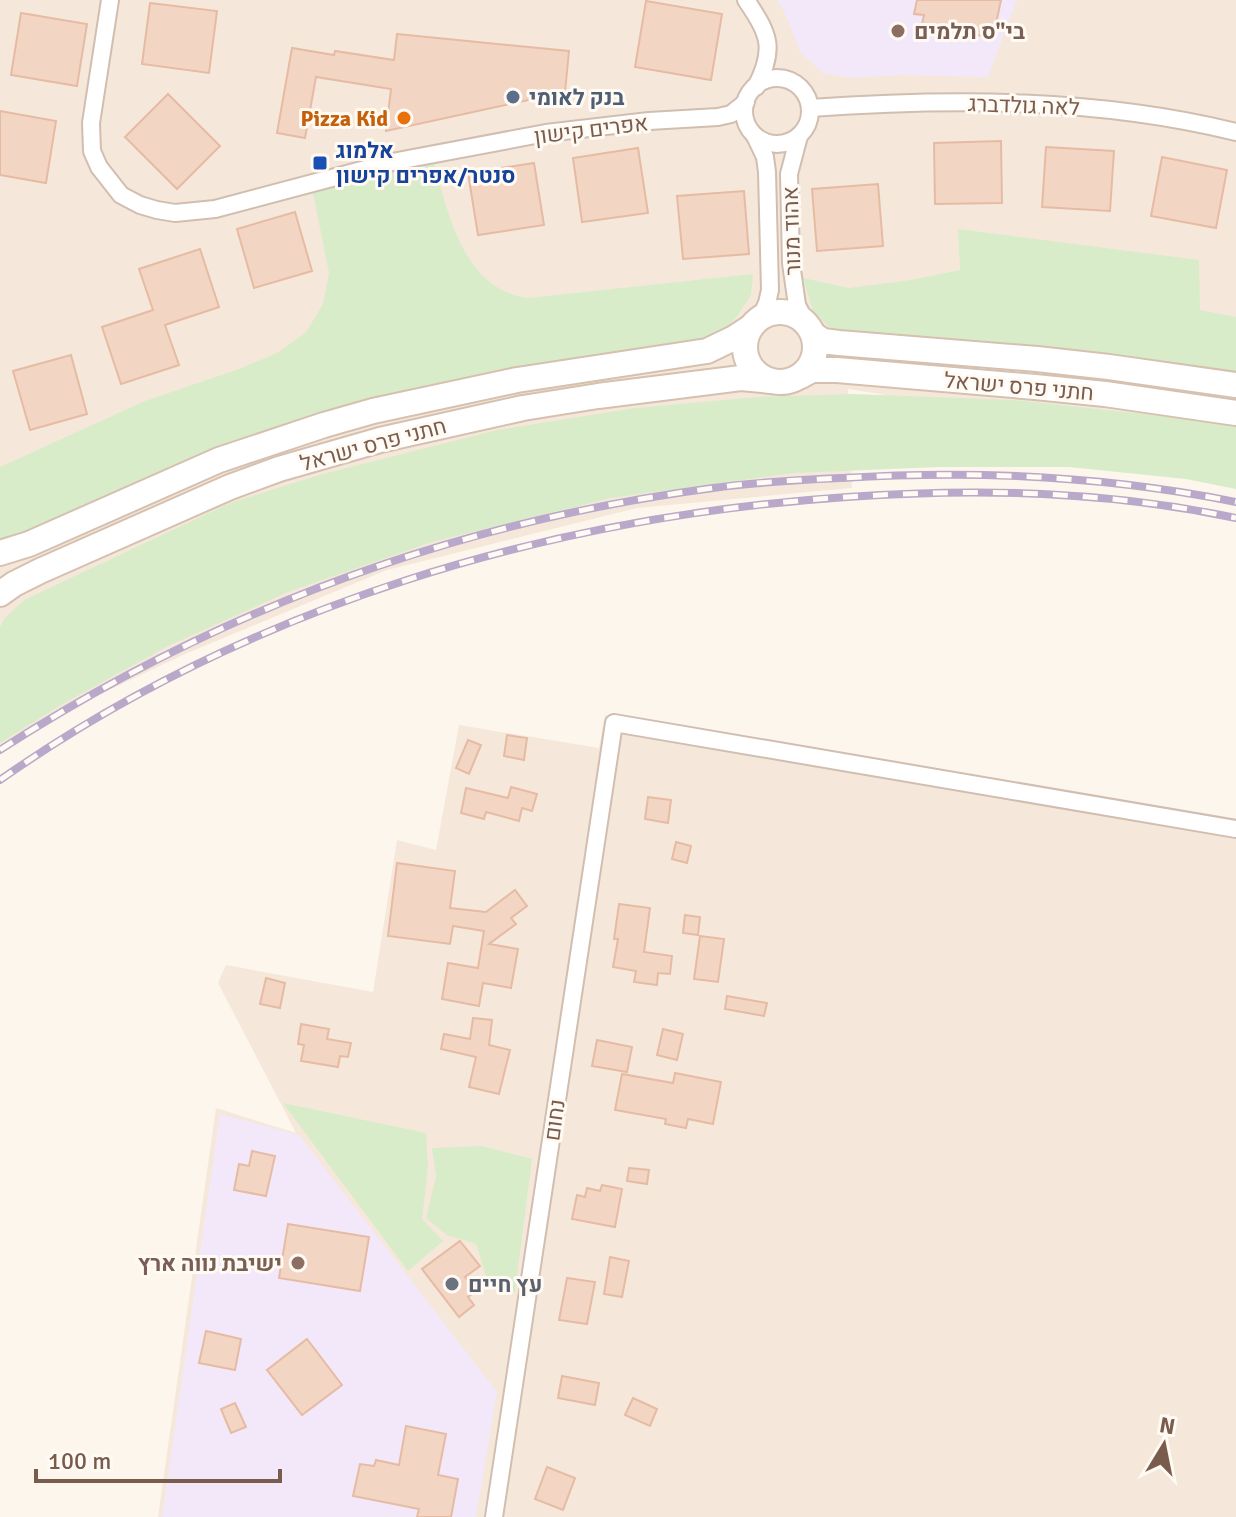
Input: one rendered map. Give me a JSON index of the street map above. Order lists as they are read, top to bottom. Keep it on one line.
{"streets":{"main road":["חתני פרס ישראל"],"street":["לאה גולדברג","אפרים קישון","אהוד מנור","נחום"]},"crossings":[["לאה גולדברג","אפרים קישון"],["לאה גולדברג","אהוד מנור"],["אפרים קישון","אהוד מנור"],["אהוד מנור","חתני פרס ישראל"]],"places":{"other":["בי\"ס תלמים","בנק לאומי","Pizza Kid","ישיבת נווה ארץ","עץ חיים"],"transit":["אלמוג סנטר/אפרים קישון"]},"scale_bar":"100 m","north":"top"}
